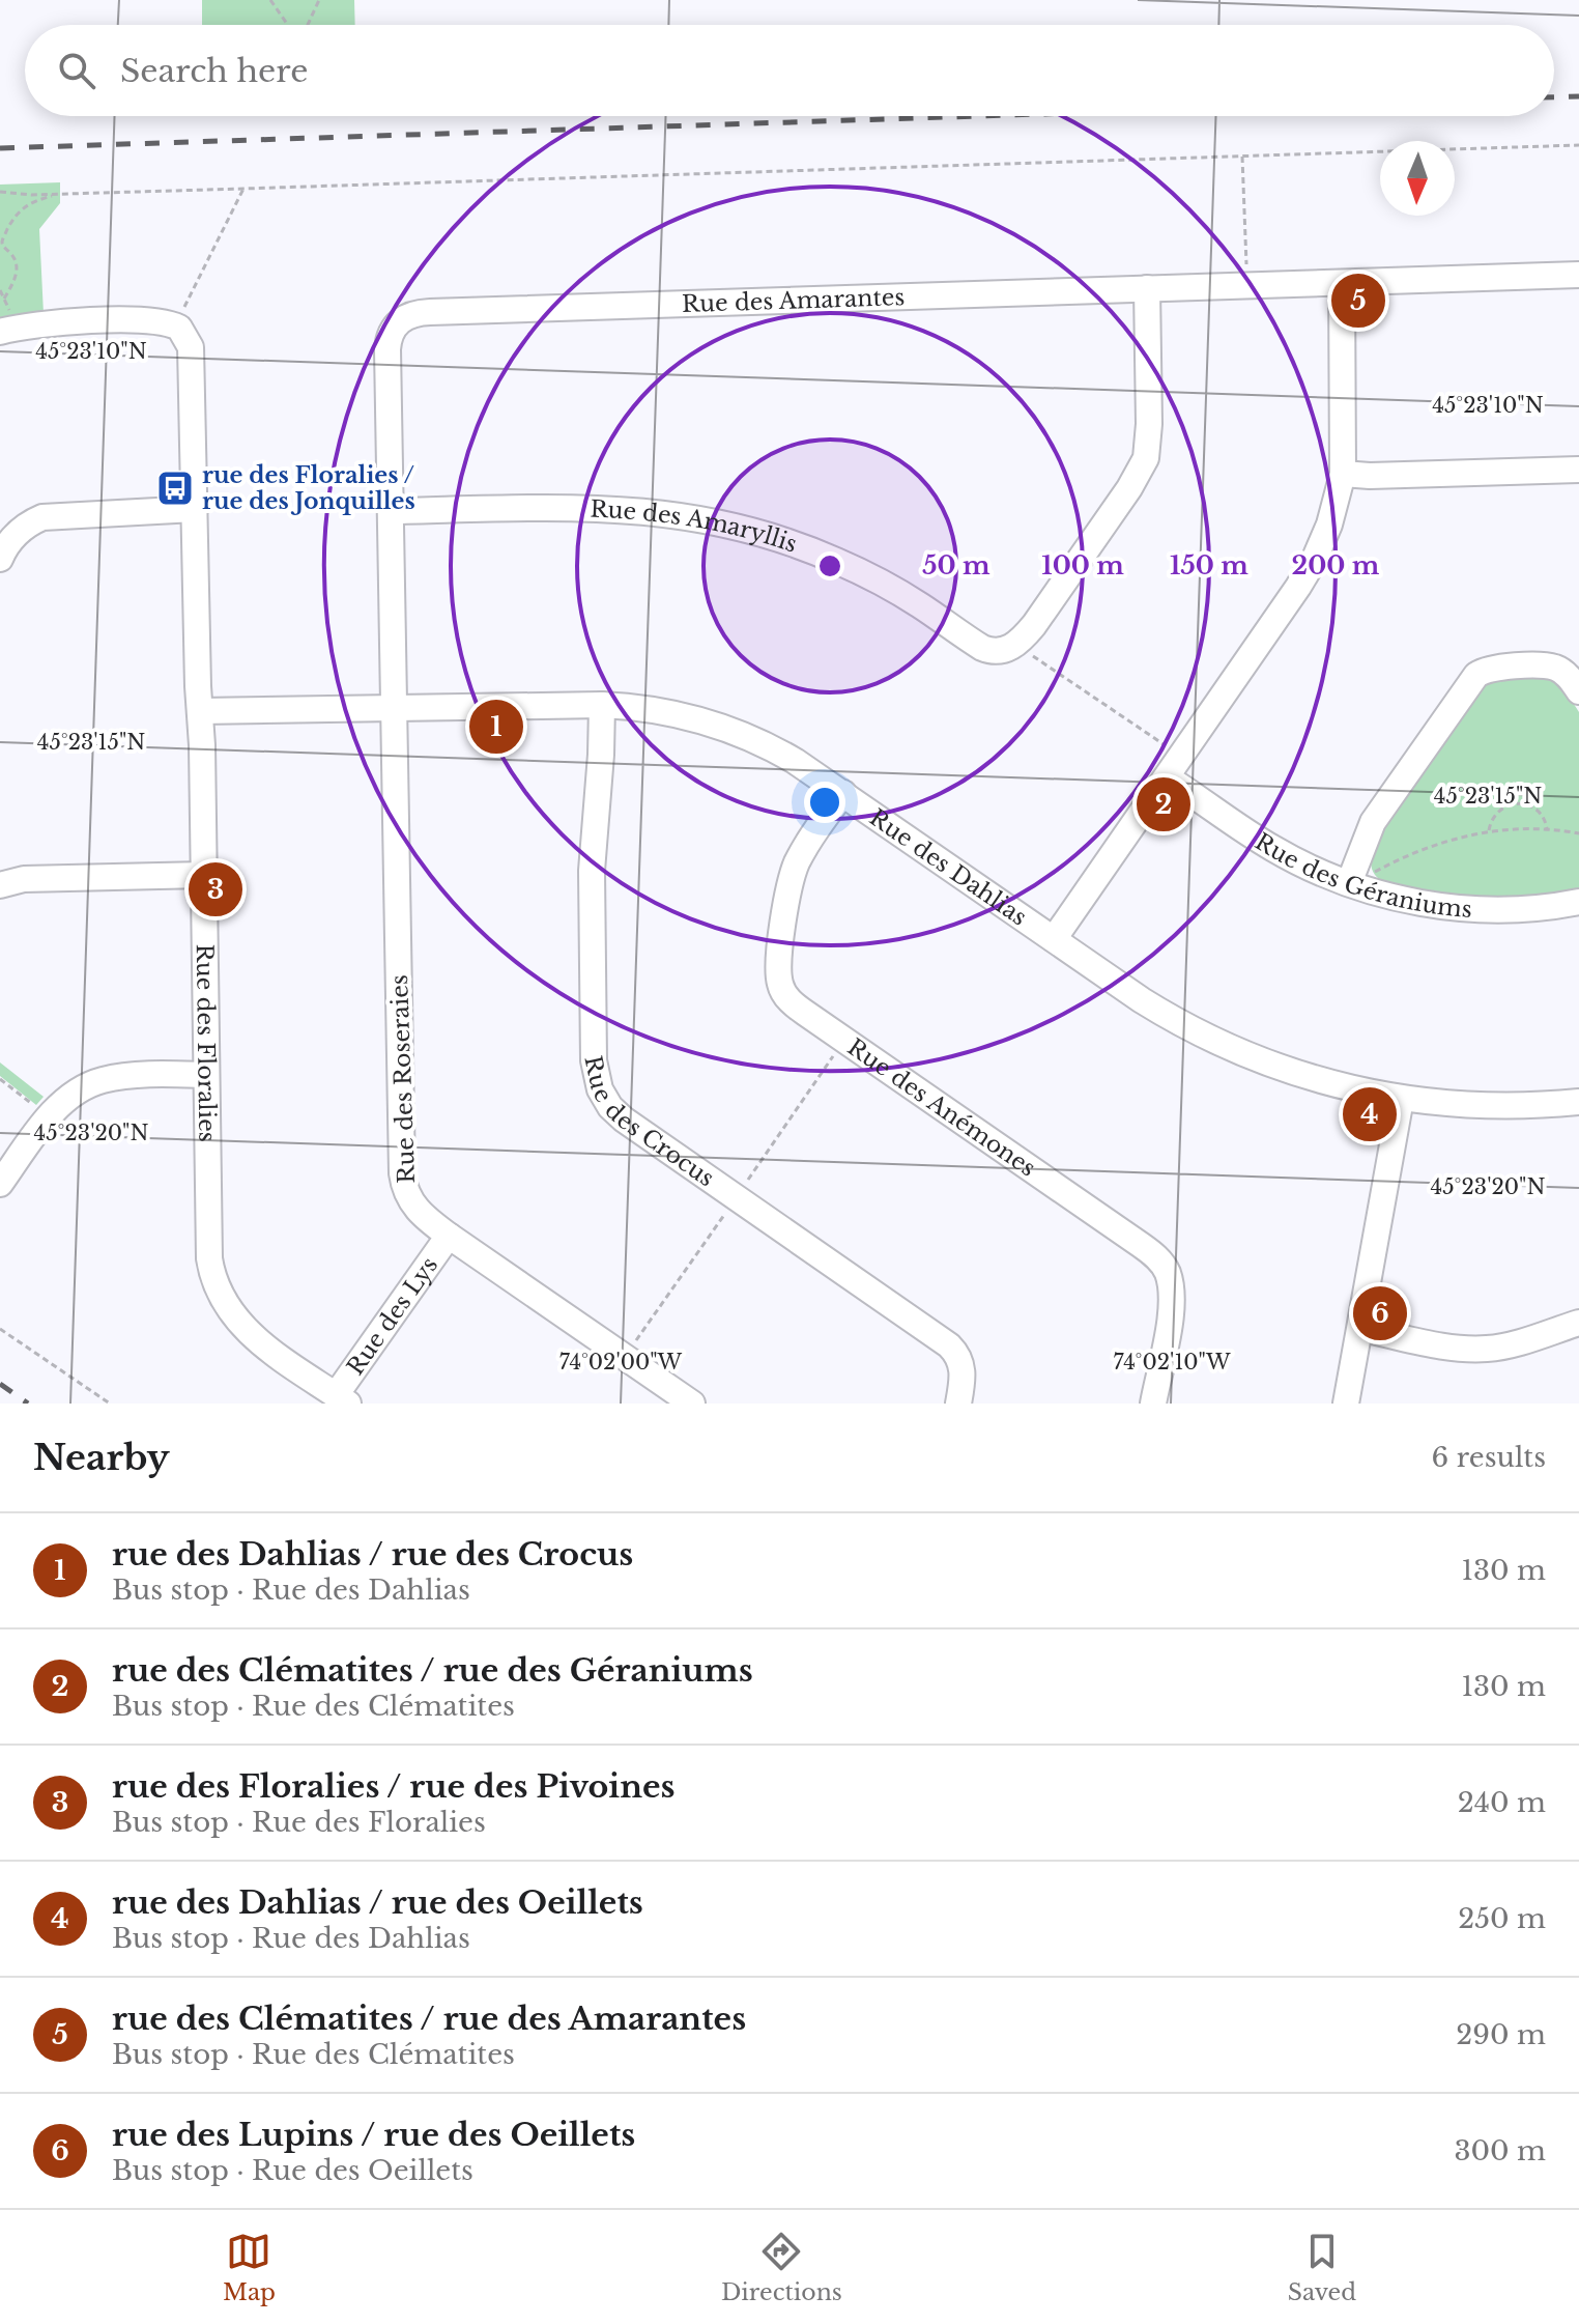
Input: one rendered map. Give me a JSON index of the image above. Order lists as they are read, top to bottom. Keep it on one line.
{"streets":{"street":["Rue des Amarantes","Rue des Amaryllis","Rue des Dahlias","Rue des Géraniums","Rue des Floralies","Rue des Roseraies","Rue des Anémones","Rue des Crocus","Rue des Lys"]},"crossings":[["Rue des Amarantes","Rue des Amaryllis"],["Rue des Amarantes","Rue des Dahlias"],["Rue des Amarantes","Rue des Roseraies"],["Rue des Dahlias","Rue des Floralies"],["Rue des Dahlias","Rue des Roseraies"],["Rue des Dahlias","Rue des Anémones"],["Rue des Dahlias","Rue des Crocus"],["Rue des Floralies","Rue des Lys"],["Rue des Roseraies","Rue des Lys"]],"places":{"bus stop":["rue des Floralies / rue des Jonquilles"]},"north":"bottom","page":{"search":"Search here","pins":["5","1","2","3","4","6"],"heading":["Nearby","6 results"],"list":[{"mark":"1","name":"rue des Dahlias / rue des Crocus","note":"Bus stop · Rue des Dahlias","value":"130 m"},{"mark":"2","name":"rue des Clématites / rue des Géraniums","note":"Bus stop · Rue des Clématites","value":"130 m"},{"mark":"3","name":"rue des Floralies / rue des Pivoines","note":"Bus stop · Rue des Floralies","value":"240 m"},{"mark":"4","name":"rue des Dahlias / rue des Oeillets","note":"Bus stop · Rue des Dahlias","value":"250 m"},{"mark":"5","name":"rue des Clématites / rue des Amarantes","note":"Bus stop · Rue des Clématites","value":"290 m"},{"mark":"6","name":"rue des Lupins / rue des Oeillets","note":"Bus stop · Rue des Oeillets","value":"300 m"}],"nav":["Map","Directions","Saved"]},"coordinates":["45°23'10\"N","45°23'15\"N","45°23'20\"N","74°02'00\"W","74°02'10\"W"],"rings":["50 m","100 m","150 m","200 m"]}
